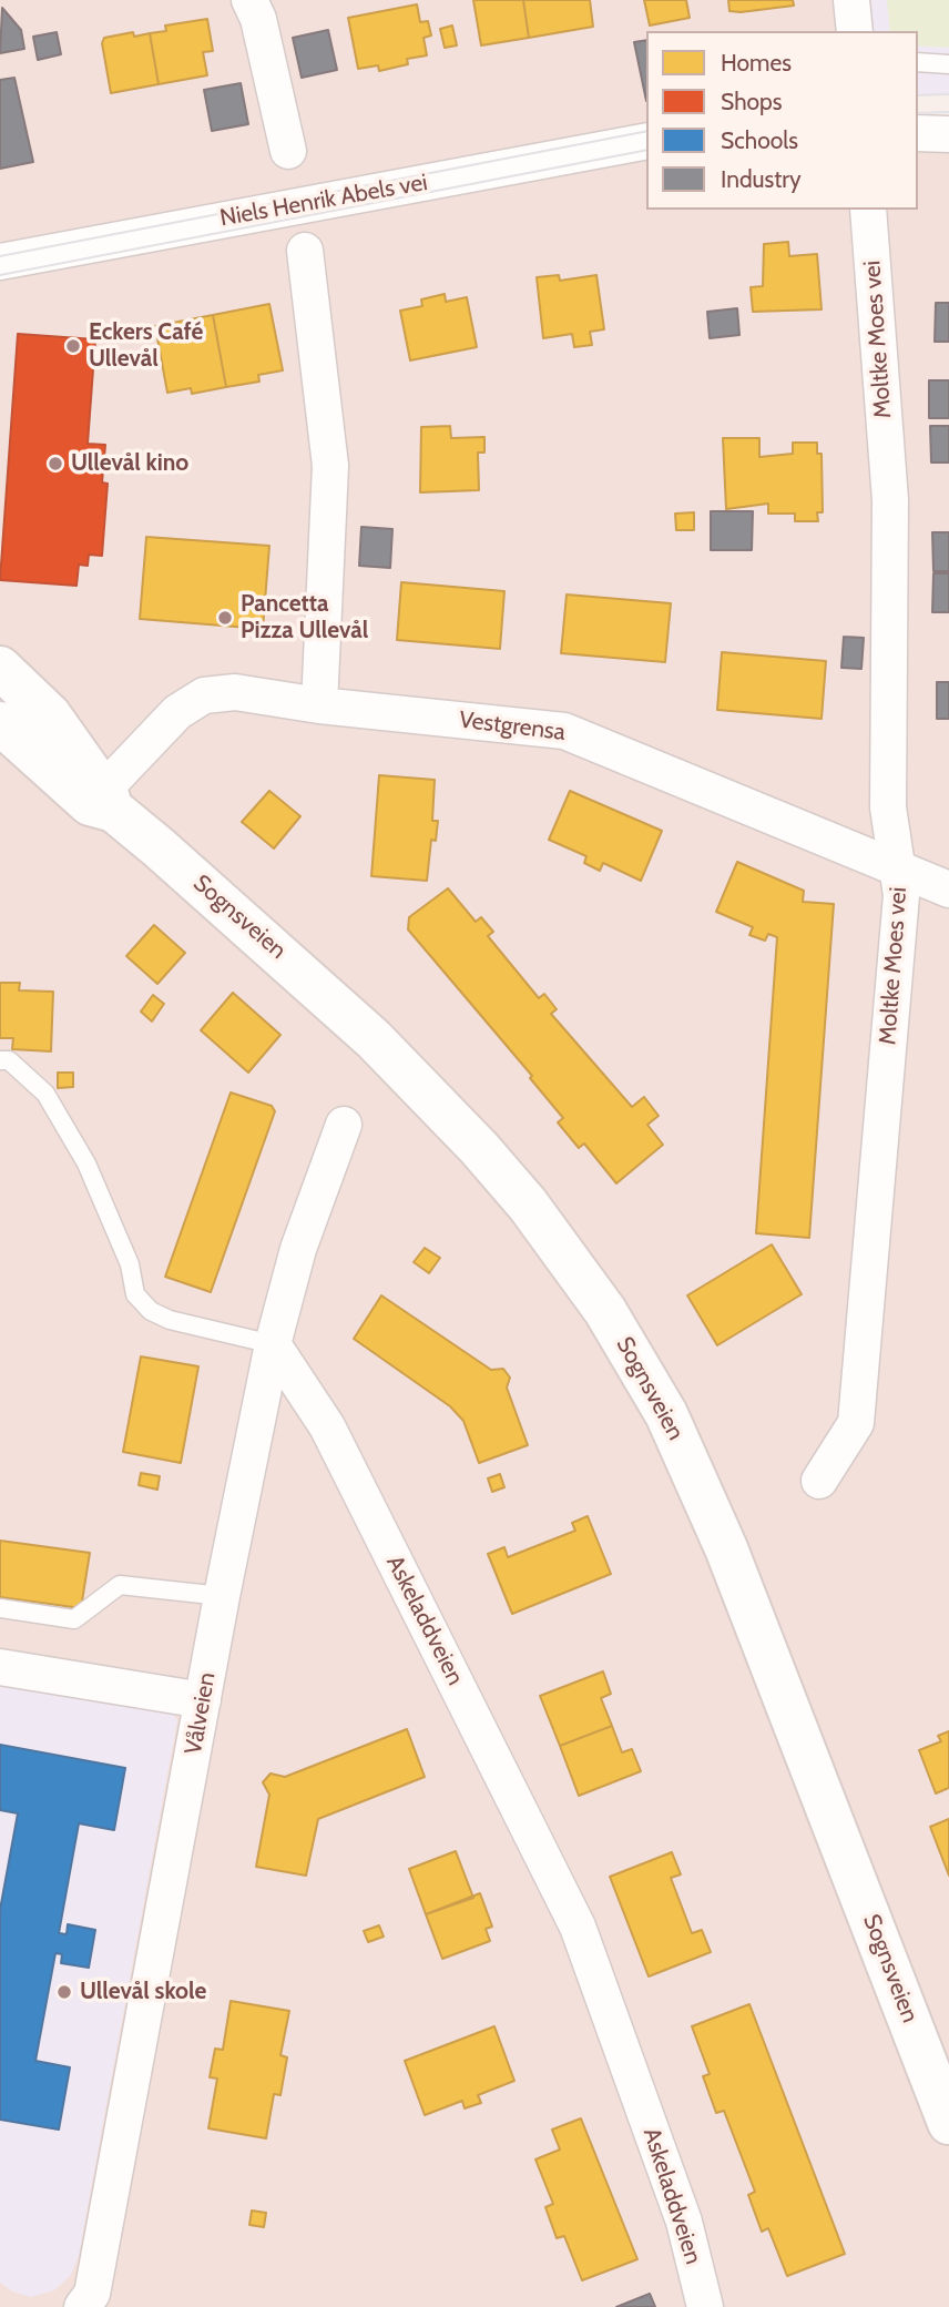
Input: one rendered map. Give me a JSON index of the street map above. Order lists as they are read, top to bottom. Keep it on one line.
{"streets":{"main road":["Sognsveien"],"street":["Niels Henrik Abels vei","Moltke Moes vei","Vestgrensa","Askeladdveien","Vålveien"]},"crossings":[["Moltke Moes vei","Vestgrensa"],["Vestgrensa","Sognsveien"],["Askeladdveien","Vålveien"]],"places":["Eckers Café Ullevål","Ullevål kino","Pancetta Pizza Ullevål","Ullevål skole"],"legend":["Homes","Shops","Schools","Industry"]}
